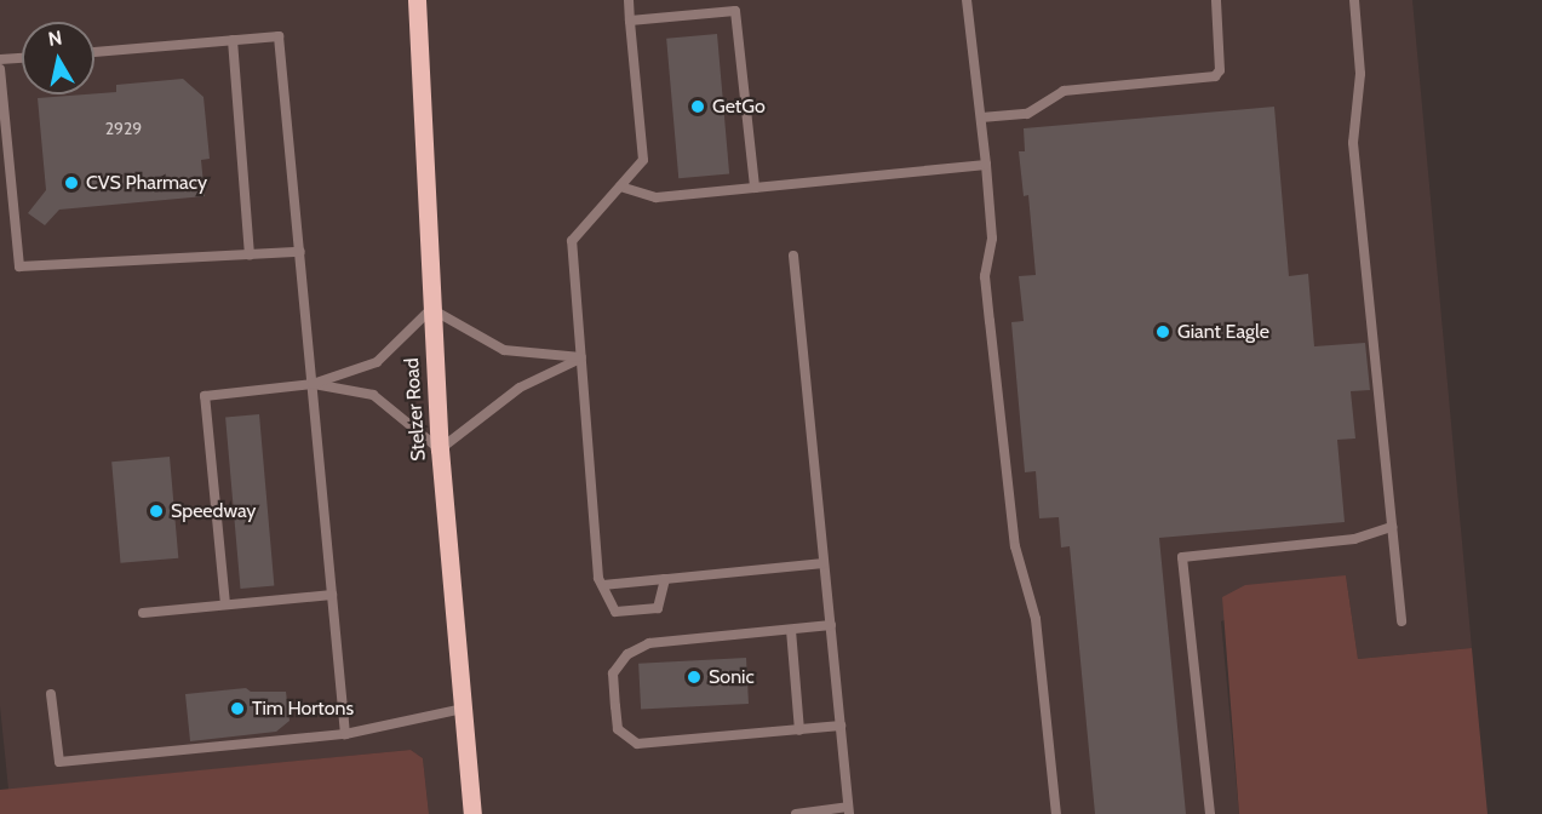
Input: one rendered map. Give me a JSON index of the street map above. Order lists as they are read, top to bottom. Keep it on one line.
{"streets":{"main road":["Stelzer Road"]},"places":["GetGo","CVS Pharmacy","Giant Eagle","Speedway","Sonic","Tim Hortons"],"house_numbers":["2929"],"north":"top"}
